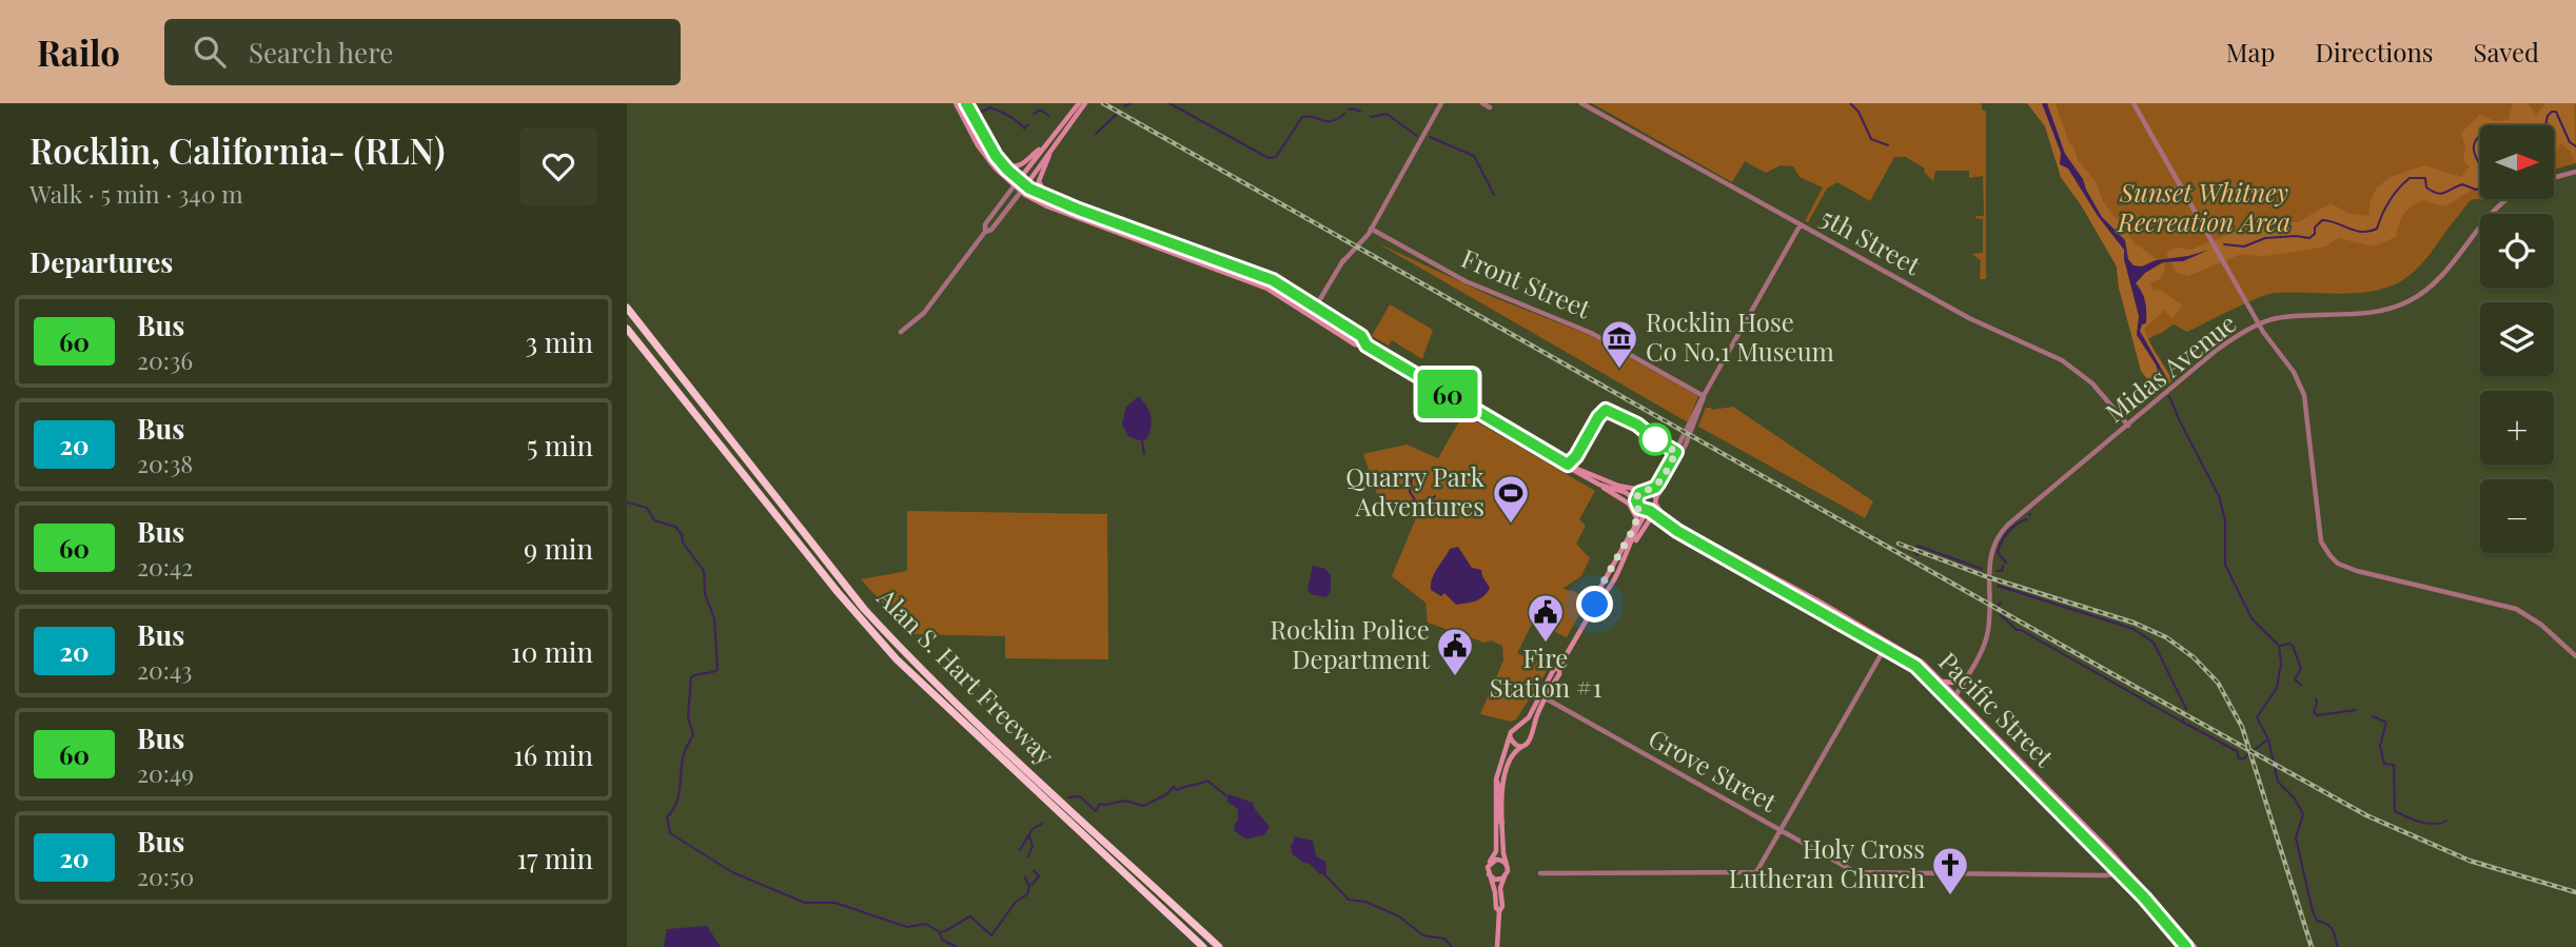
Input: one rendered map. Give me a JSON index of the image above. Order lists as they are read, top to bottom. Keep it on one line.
{"streets":{"highway":["Alan S. Hart Freeway"],"main road":["Pacific Street"],"street":["5th Street","Front Street","Midas Avenue","Grove Street"]},"crossings":[["5th Street","Midas Avenue"],["Midas Avenue","Pacific Street"],["Pacific Street","Grove Street"]],"parks":["Sunset Whitney Recreation Area"],"places":{"museum":["Rocklin Hose Co No.1 Museum"],"sports":["Quarry Park Adventures"],"public building":["Fire Station #1","Rocklin Police Department"],"church":["Holy Cross Lutheran Church"]},"lines":["bus line 60"],"north":"right","page":{"header":"Railo","search":"Search here","nav":["Map","Directions","Saved"],"heading":[["Rocklin, California- (RLN)","Walk · 5 min · 340 m"],"Departures"],"on_map":"60","map_buttons":["+","−"],"list":[{"mark":"60","name":"Bus","note":"20:36","value":"3 min"},{"mark":"20","name":"Bus","note":"20:38","value":"5 min"},{"mark":"60","name":"Bus","note":"20:42","value":"9 min"},{"mark":"20","name":"Bus","note":"20:43","value":"10 min"},{"mark":"60","name":"Bus","note":"20:49","value":"16 min"},{"mark":"20","name":"Bus","note":"20:50","value":"17 min"}]}}
